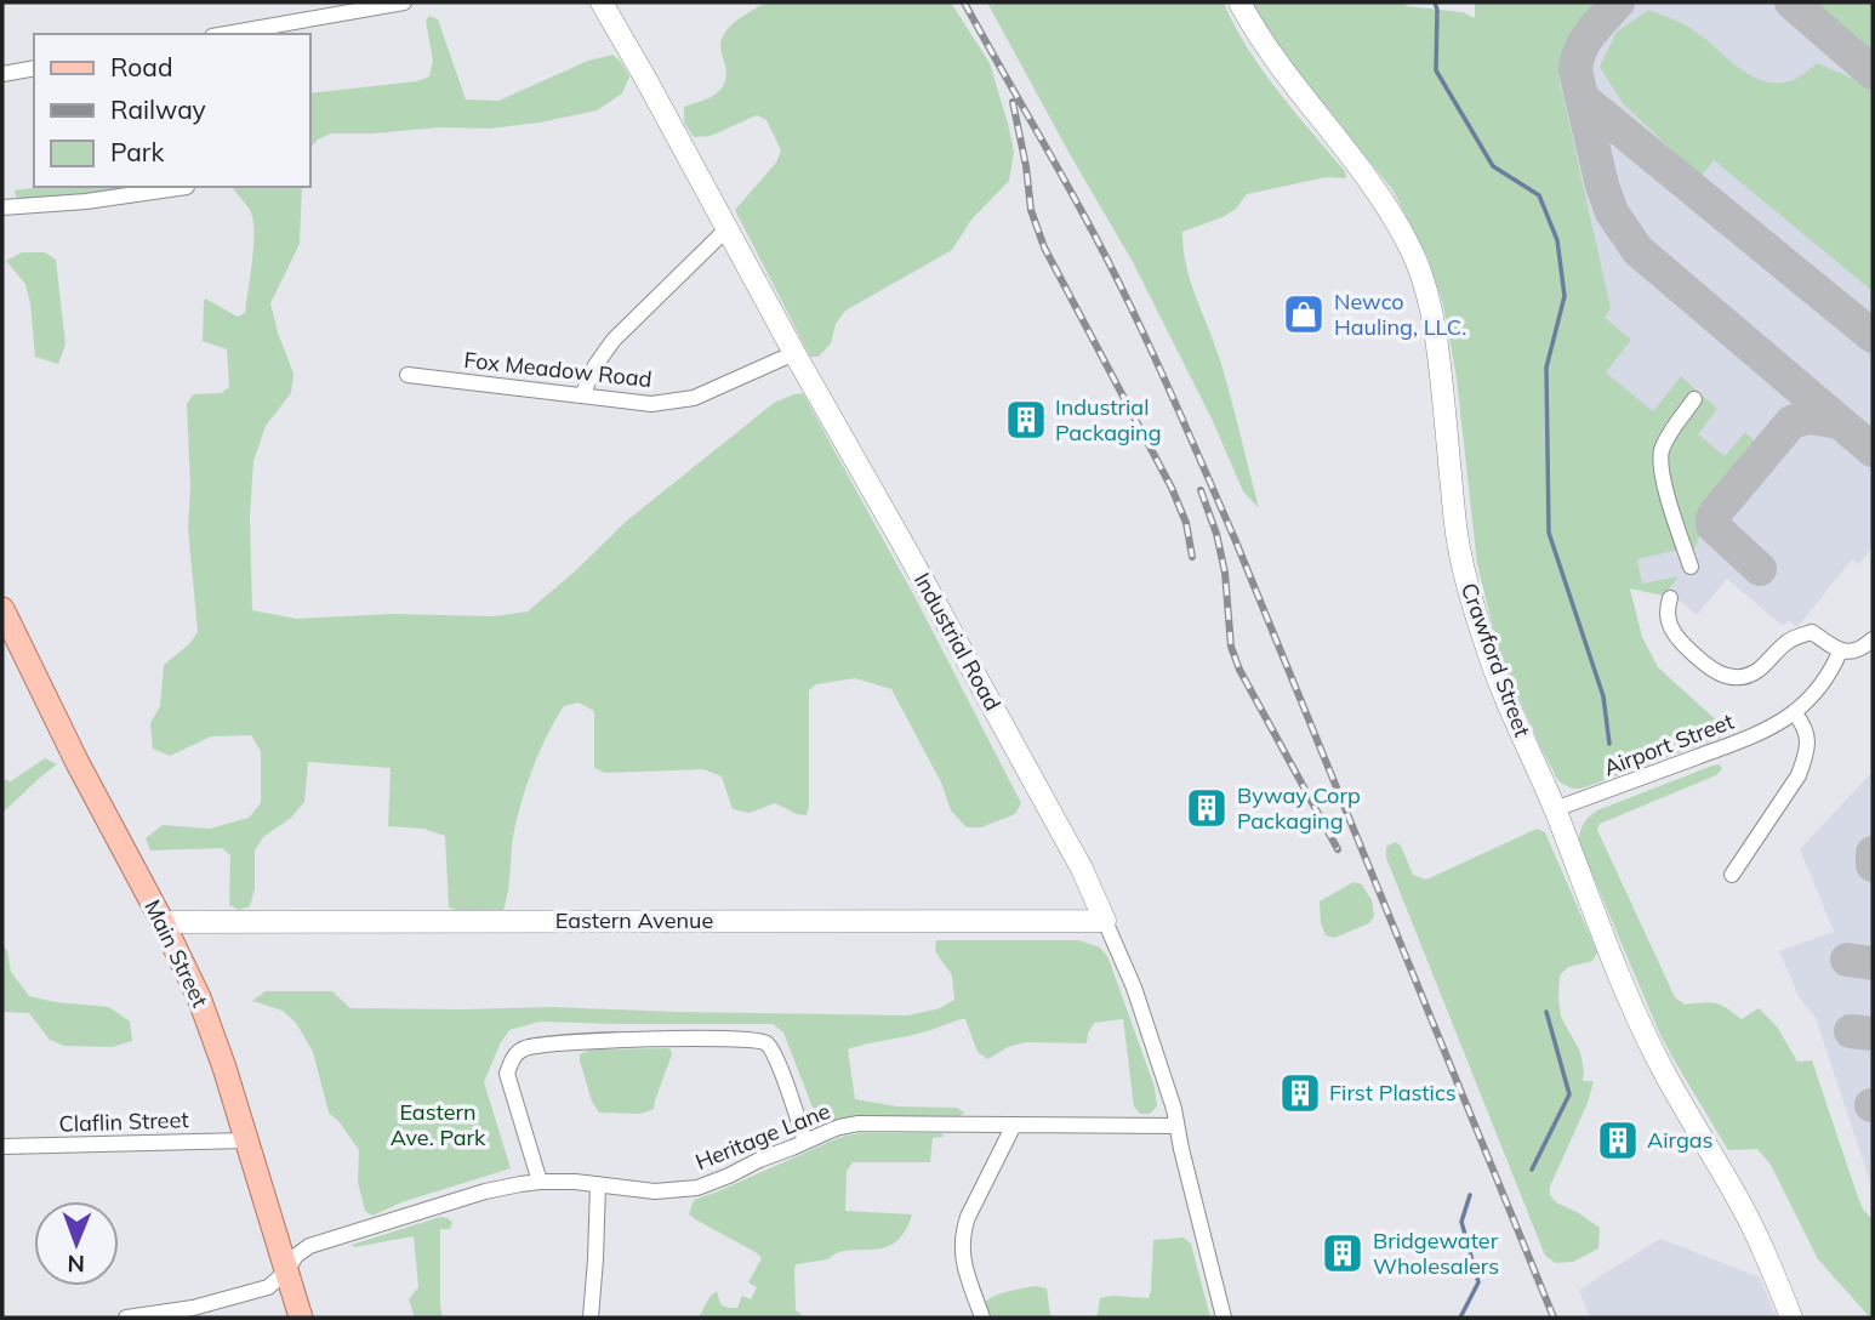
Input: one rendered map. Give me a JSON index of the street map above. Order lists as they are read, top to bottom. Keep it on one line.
{"streets":{"main road":["Main Street"],"street":["Fox Meadow Road","Industrial Road","Crawford Street","Airport Street","Eastern Avenue","Claflin Street","Heritage Lane"]},"crossings":[["Fox Meadow Road","Industrial Road"],["Industrial Road","Eastern Avenue"],["Industrial Road","Heritage Lane"],["Crawford Street","Airport Street"],["Eastern Avenue","Main Street"],["Main Street","Claflin Street"],["Main Street","Heritage Lane"]],"parks":["Eastern Ave. Park"],"places":{"shop":["Newco Hauling, LLC."],"building":["Industrial Packaging","Byway Corp Packaging","First Plastics","Airgas","Bridgewater Wholesalers"]},"legend":["Road","Railway","Park"],"north":"bottom"}
